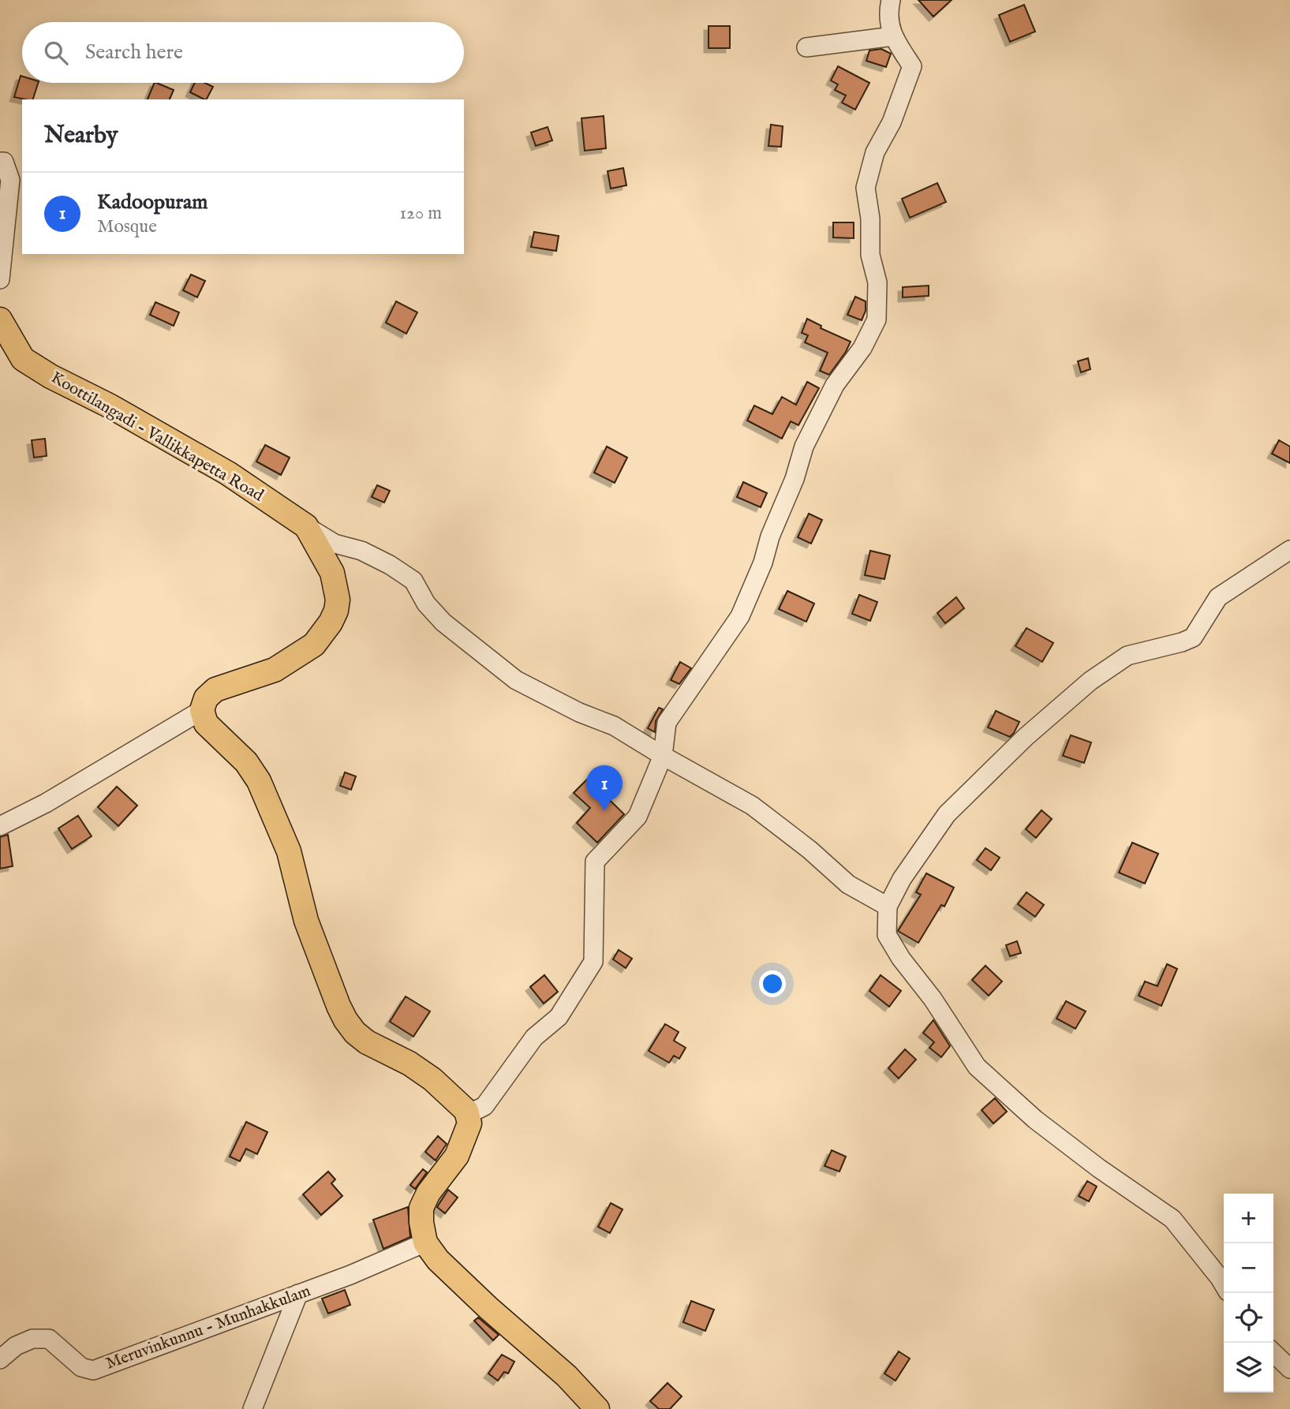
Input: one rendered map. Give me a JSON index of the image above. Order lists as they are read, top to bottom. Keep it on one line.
{"streets":{"main road":["Koottilangadi - Vallikkapetta Road"],"street":["Meruvinkunnu - Munhakkulam"]},"page":{"search":"Search here","heading":"Nearby","list":[{"mark":"1","name":"Kadoopuram","note":"Mosque","value":"120 m"}],"pins":"1","map_buttons":["+","−"]}}
